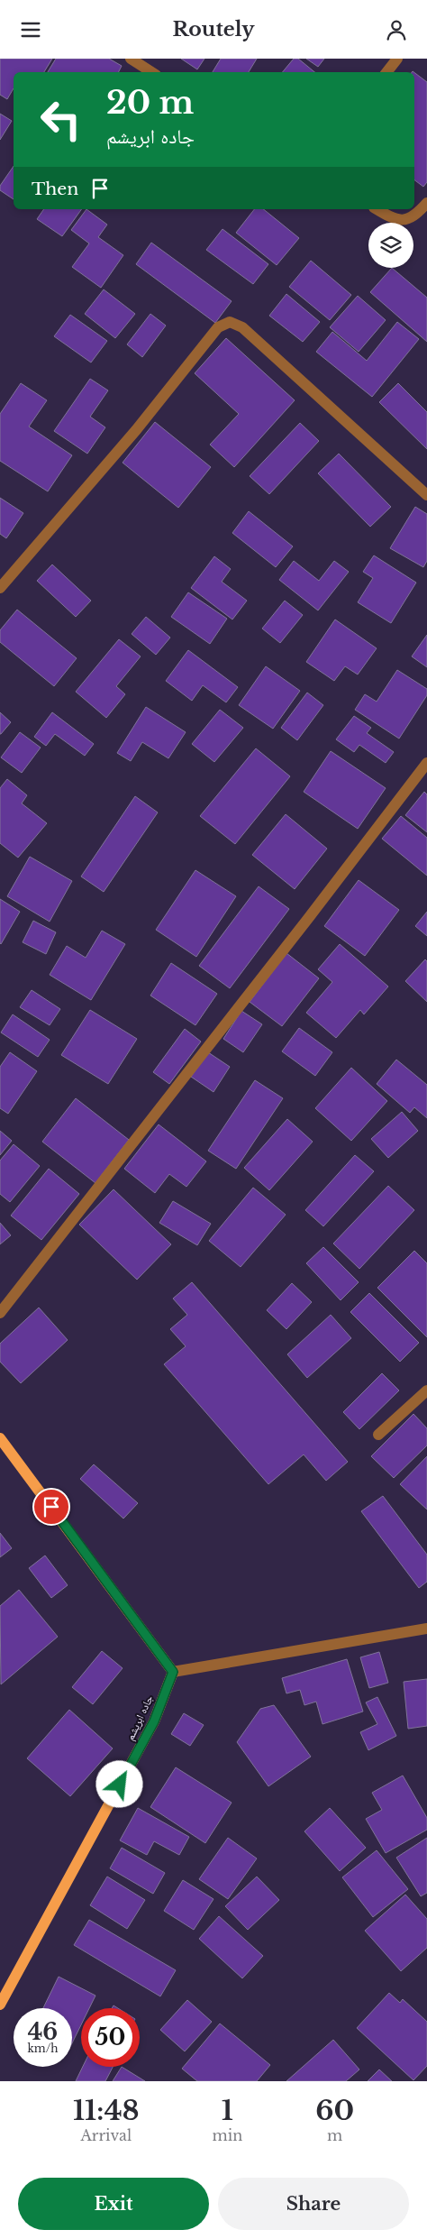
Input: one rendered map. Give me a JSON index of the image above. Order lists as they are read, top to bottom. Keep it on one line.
{"streets":{"main road":["جاده ابریشم"]},"page":{"header":"Routely","turn":["20 m","جاده ابریشم"],"then":"Then","speed":"46 km/h","limit":"50","eta":["11:48","Arrival","1","min","60","m"],"buttons":["Exit","Share"]}}
